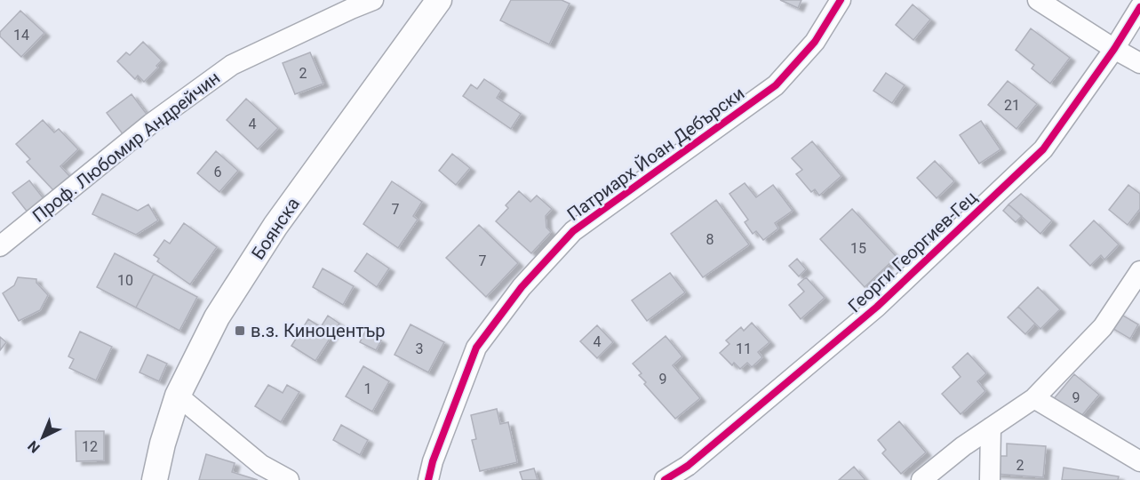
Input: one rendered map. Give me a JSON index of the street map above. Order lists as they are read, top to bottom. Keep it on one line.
{"streets":{"main road":["Боянска"],"street":["Проф. Любомир Андрейчин","Патриарх Йоан Дебърски","Георги Георгиев-Гец"]},"places":{"transit":["в.з. Киноцентър"]},"house_numbers":["14","2","21","4","6","7","8","15","7","10","4","3","11","9","1","9","12","2"],"north":"bottom left"}
